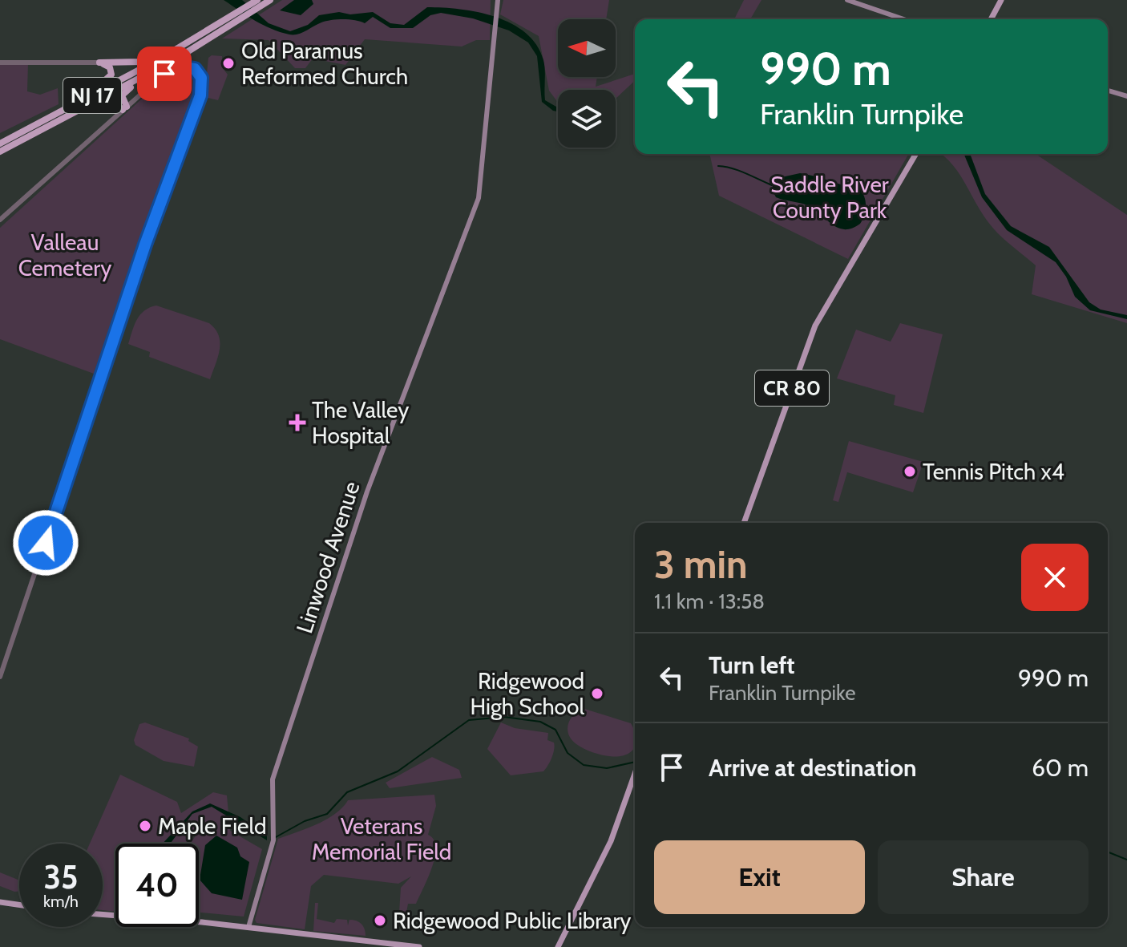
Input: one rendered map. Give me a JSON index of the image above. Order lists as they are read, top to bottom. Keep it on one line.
{"streets":{"highway":["NJ 17"],"main road":["CR 80","Linwood Avenue"]},"parks":["Saddle River County Park","Valleau Cemetery","Veterans Memorial Field"],"places":{"other":["Old Paramus Reformed Church","Tennis Pitch x4","Ridgewood High School","Maple Field","Ridgewood Public Library"],"health":["The Valley Hospital"]},"north":"left","page":{"turn":["990 m","Franklin Turnpike"],"heading":["3 min","1.1 km · 13:58"],"list":[{"name":"Turn left","note":"Franklin Turnpike","value":"990 m"},{"name":"Arrive at destination","value":"60 m"}],"buttons":["Exit","Share"],"speed":"35 km/h","limit":"40"}}
